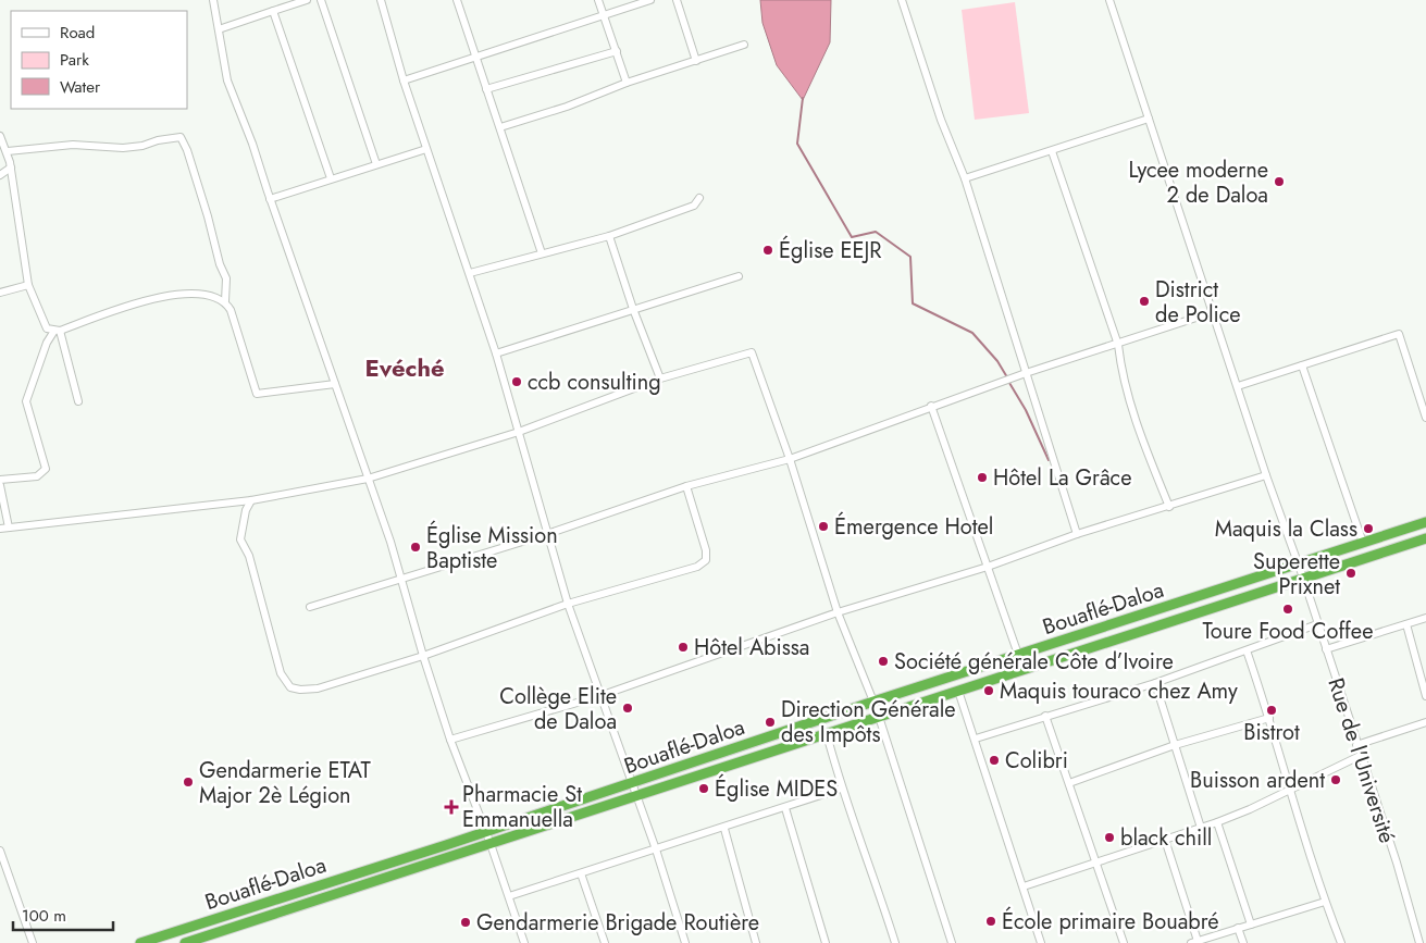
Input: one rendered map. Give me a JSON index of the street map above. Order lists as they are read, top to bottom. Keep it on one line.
{"streets":{"highway":["Bouaflé-Daloa"],"street":["Rue de l'Université"]},"crossings":[["Bouaflé-Daloa","Rue de l'Université"]],"districts":["Evéché"],"places":{"other":["Lycee moderne 2 de Daloa","Église EEJR","District de Police","ccb consulting","Hôtel La Grâce","Émergence Hotel","Maquis la Class","Église Mission Baptiste","Superette Prixnet","Toure Food Coffee","Hôtel Abissa","Société générale Côte d’Ivoire","Maquis touraco chez Amy","Collège Elite de Daloa","Bistrot","Direction Générale des Impôts","Colibri","Buisson ardent","Gendarmerie ETAT Major 2è Légion","Église MIDES","black chill","École primaire Bouabré","Gendarmerie Brigade Routière"],"health":["Pharmacie St Emmanuella"]},"legend":["Road","Park","Water"],"scale_bar":"100 m"}
